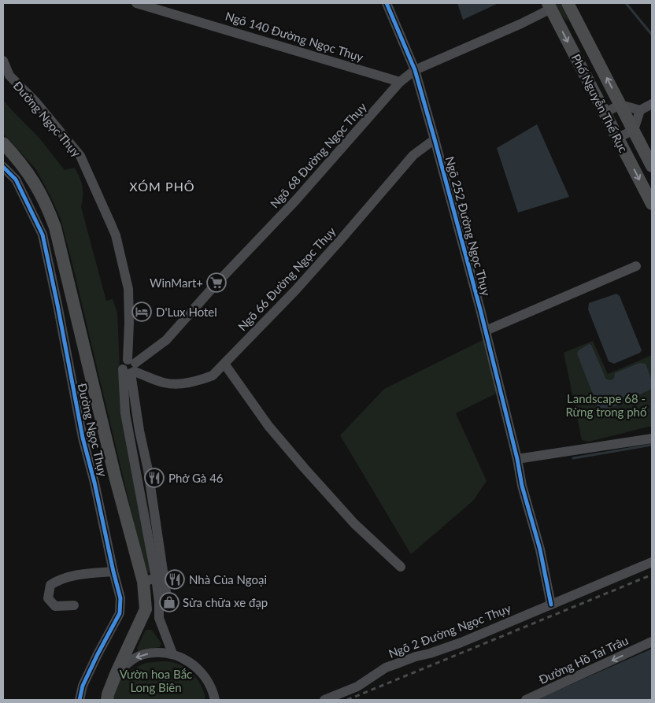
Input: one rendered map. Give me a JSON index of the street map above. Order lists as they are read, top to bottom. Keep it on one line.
{"streets":{"main road":["Phố Nguyễn Thế Rục","Đường Ngọc Thụy"],"street":["Ngõ 140 Đường Ngọc Thụy","Ngõ 68 Đường Ngọc Thụy","Ngõ 252 Đường Ngọc Thụy","Ngõ 66 Đường Ngọc Thụy","Ngõ 2 Đường Ngọc Thụy","Đường Hồ Tai Trâu"]},"crossings":[["Ngõ 140 Đường Ngọc Thụy","Ngõ 68 Đường Ngọc Thụy"],["Phố Nguyễn Thế Rục","Ngõ 68 Đường Ngọc Thụy"],["Đường Ngọc Thụy","Ngõ 68 Đường Ngọc Thụy"],["Đường Ngọc Thụy","Ngõ 66 Đường Ngọc Thụy"],["Ngõ 68 Đường Ngọc Thụy","Ngõ 252 Đường Ngọc Thụy"],["Ngõ 68 Đường Ngọc Thụy","Ngõ 66 Đường Ngọc Thụy"],["Ngõ 252 Đường Ngọc Thụy","Ngõ 66 Đường Ngọc Thụy"],["Ngõ 252 Đường Ngọc Thụy","Ngõ 2 Đường Ngọc Thụy"]],"one_way":["Đường Hồ Tai Trâu"],"districts":["XÓM PHÔ"],"parks":["Landscape 68 - Rừng trong phố","Vườn hoa Bắc Long Biên"],"places":{"supermarket":["WinMart+"],"hotel":["D'Lux Hotel"],"restaurant":["Phở Gà 46","Nhà Của Ngoại"],"shop":["Sửa chữa xe đạp"]}}
